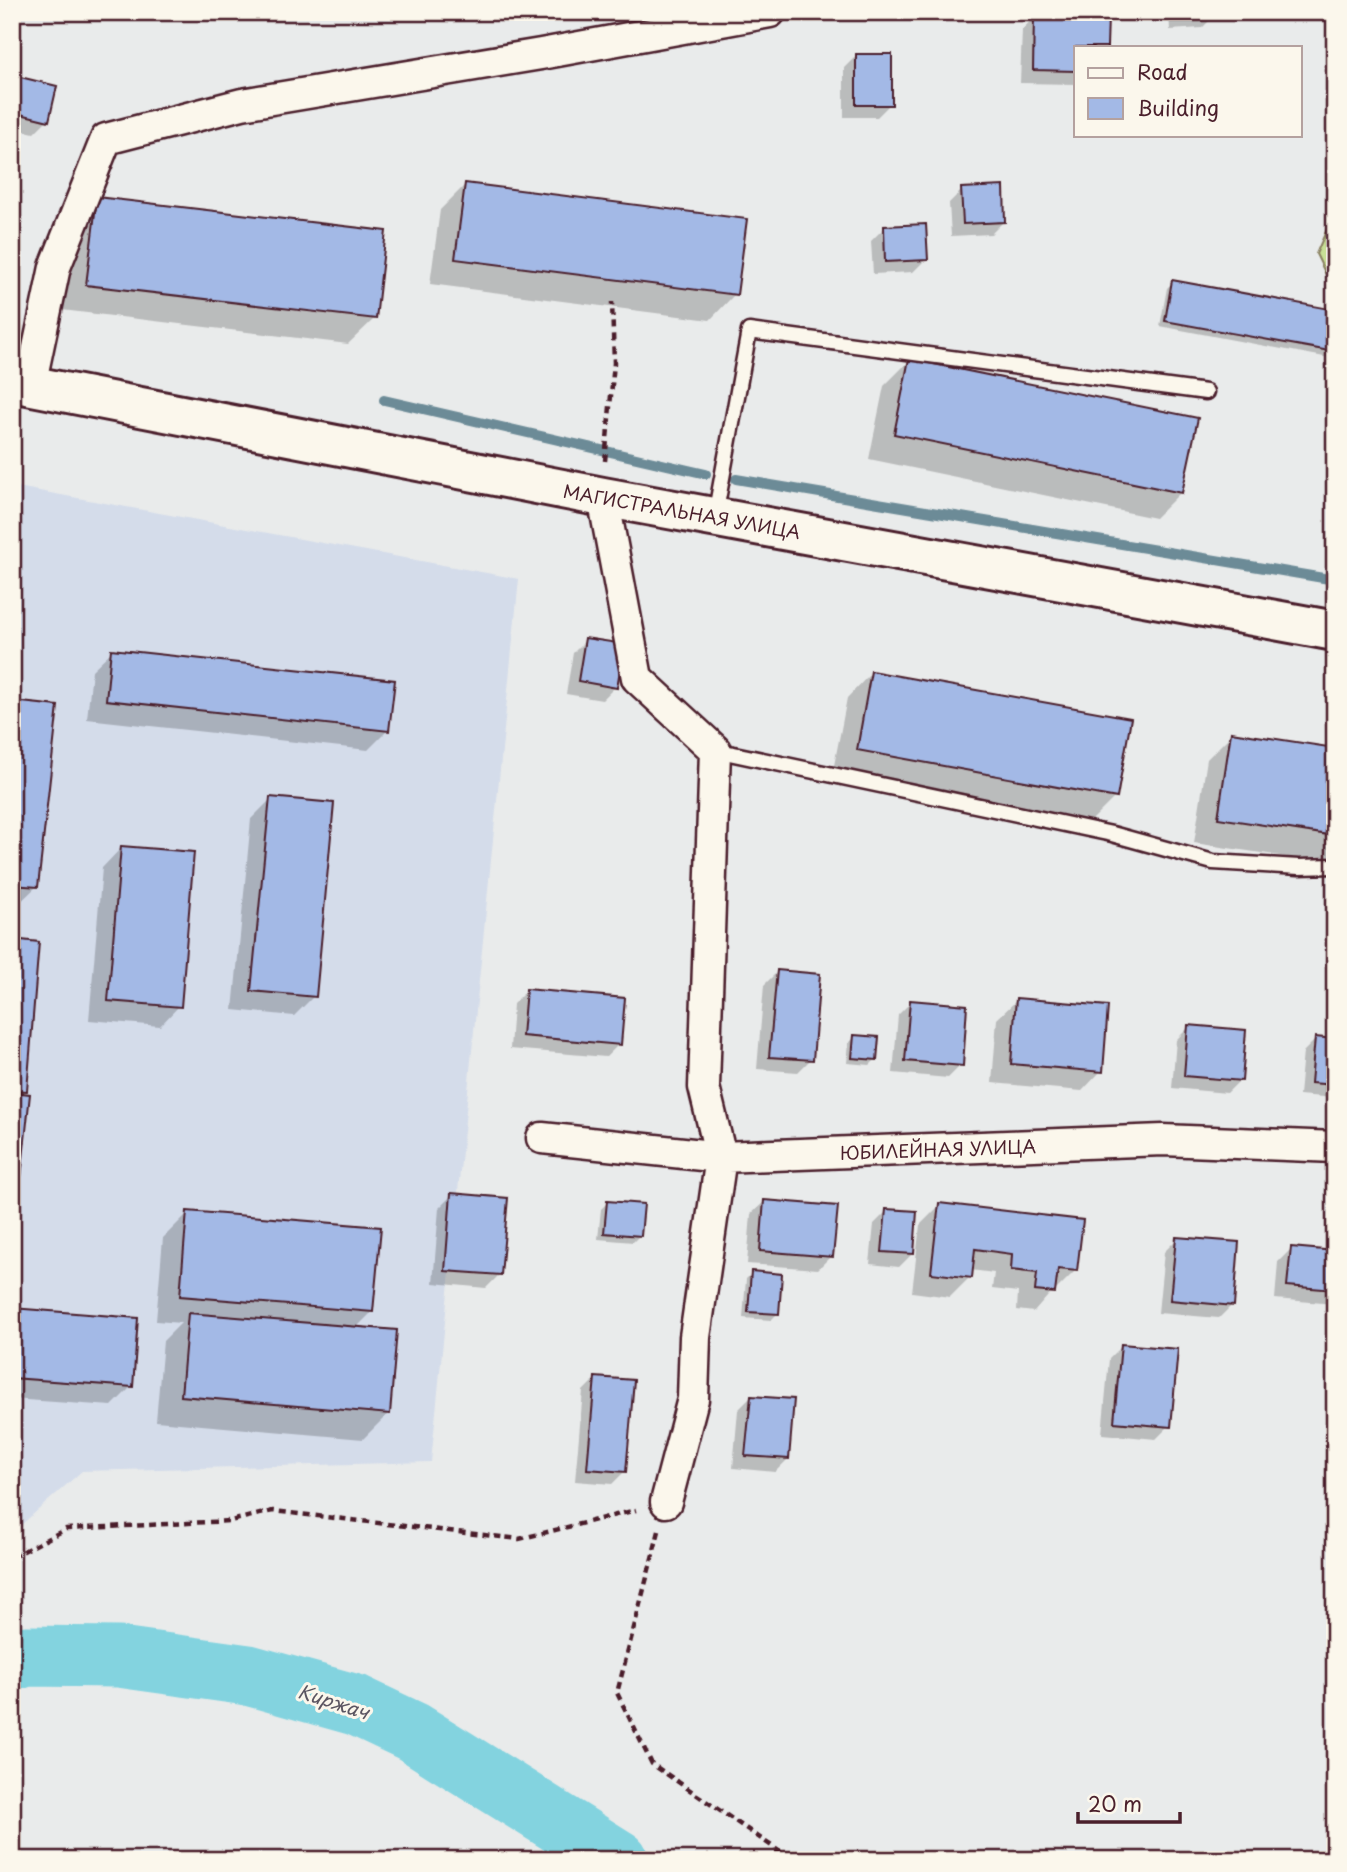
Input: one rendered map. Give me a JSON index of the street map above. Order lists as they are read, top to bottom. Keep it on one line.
{"streets":{"main road":["МАГИСТРАЛЬНАЯ УЛИЦА"],"street":["ЮБИЛЕЙНАЯ УЛИЦА"]},"water":["Киржач"],"legend":["Road","Building"],"scale_bar":"20 m"}
